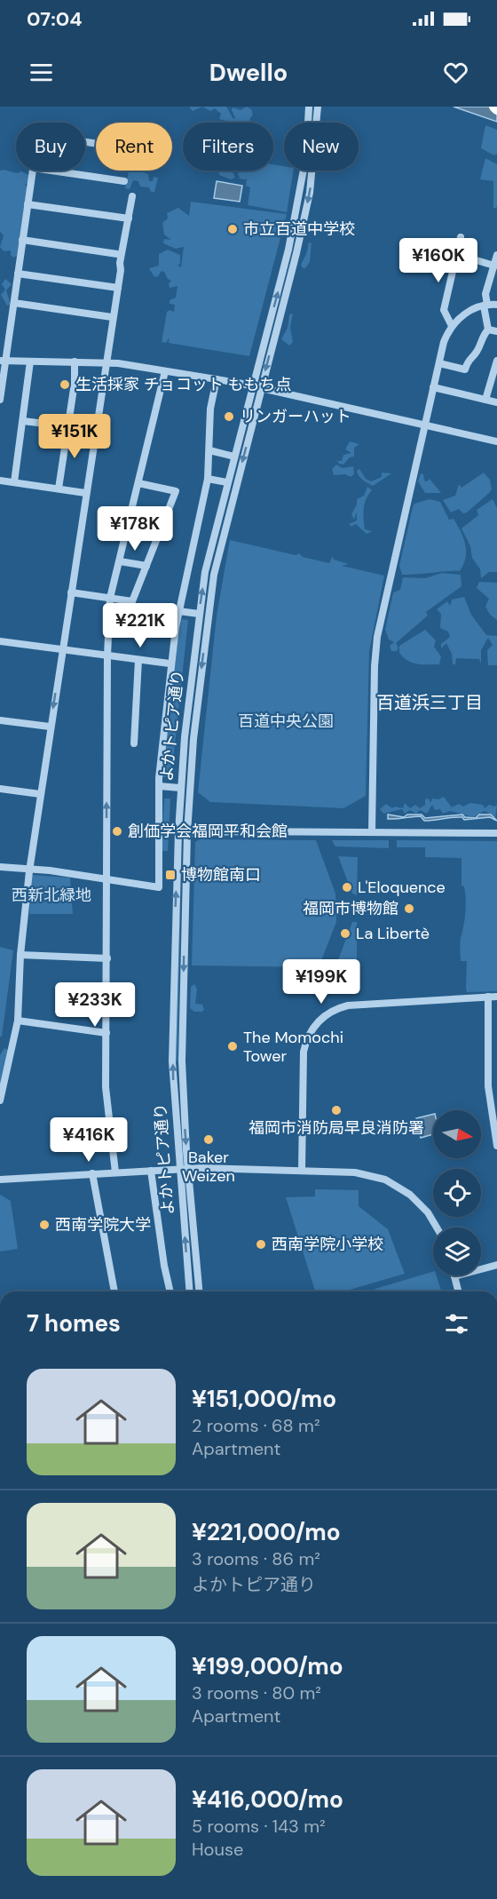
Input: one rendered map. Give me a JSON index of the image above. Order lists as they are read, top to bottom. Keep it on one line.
{"streets":{"street":["よかトピア通り"]},"districts":["百道浜三丁目"],"parks":["百道中央公園","西新北緑地"],"places":{"other":["市立百道中学校","生活採家 チョコット ももち点","リンガーハット","創価学会福岡平和会館","L'Eloquence","福岡市博物館","La Libertè","The Momochi Tower","福岡市消防局早良消防署","Baker Weizen","西南学院大学","西南学院小学校"],"transit":["博物館南口"]},"north":"right","page":{"status":"07:04","header":"Dwello","chip":["Buy","Rent","Filters","New"],"price":["¥160K","¥151K","¥178K","¥221K","¥199K","¥233K","¥416K"],"heading":"7 homes","list":[{"name":"¥151,000/mo","note":"2 rooms · 68 m² · Apartment"},{"name":"¥221,000/mo","note":"3 rooms · 86 m² · よかトピア通り"},{"name":"¥199,000/mo","note":"3 rooms · 80 m² · Apartment"},{"name":"¥416,000/mo","note":"5 rooms · 143 m² · House"}]}}
